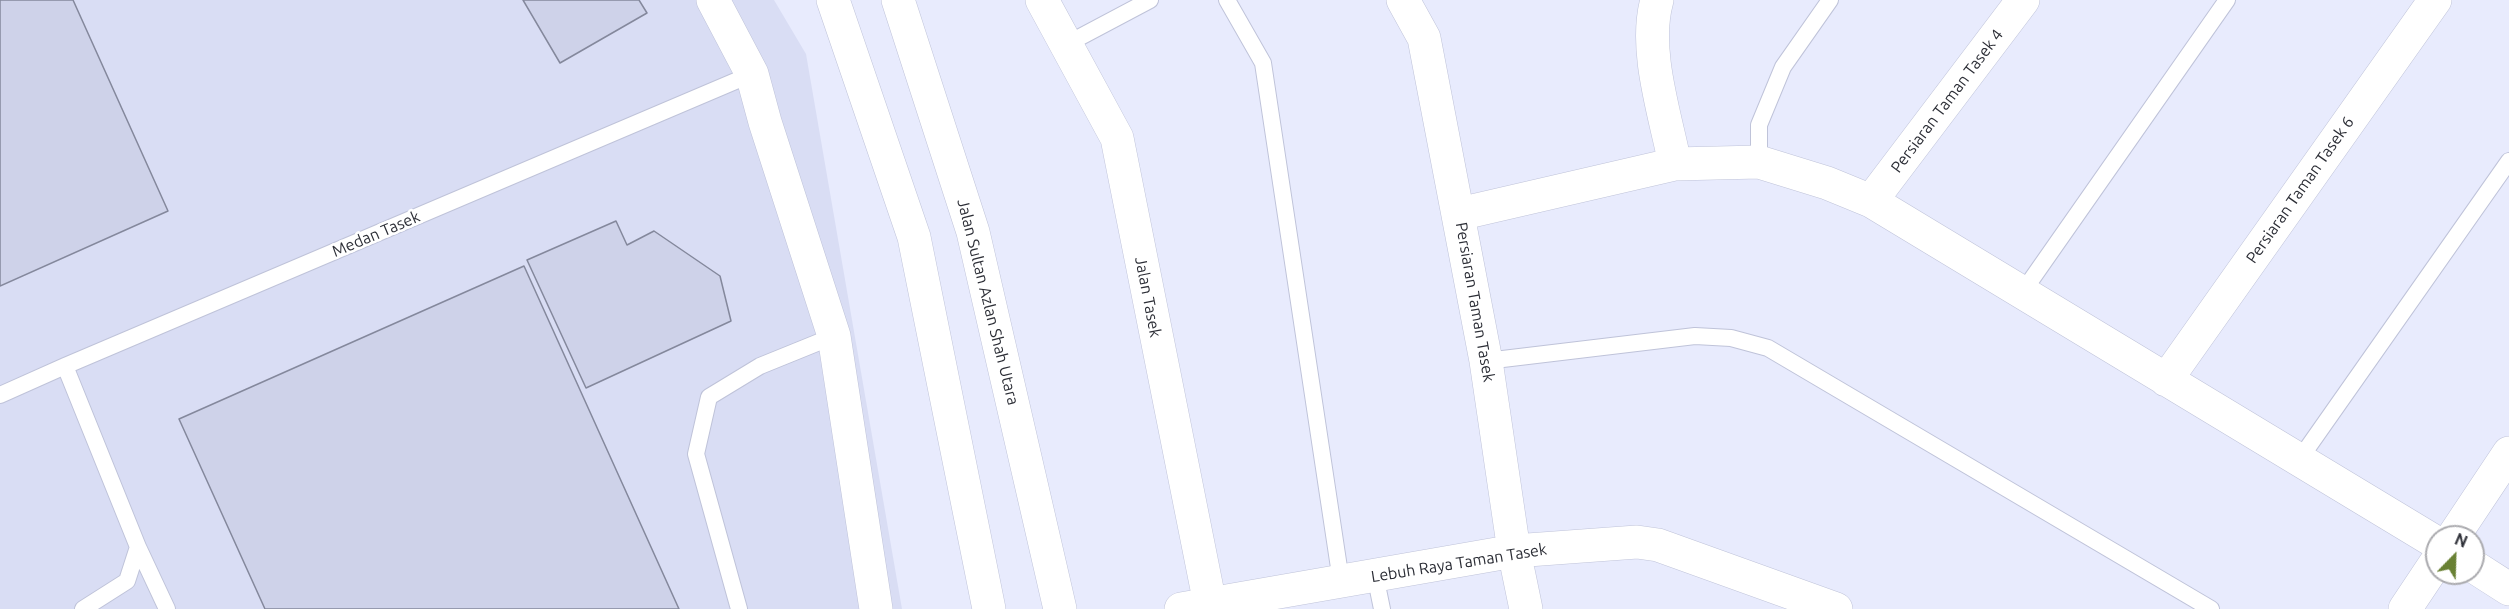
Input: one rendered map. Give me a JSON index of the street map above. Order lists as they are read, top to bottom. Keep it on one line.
{"streets":{"street":["Persiaran Taman Tasek 4","Persiaran Taman Tasek 6","Jalan Tasek","Jalan Sultan Azlan Shah Utara","Persiaran Taman Tasek","Lebuh Raya Taman Tasek"],"lane":["Medan Tasek"]},"crossings":[["Jalan Tasek","Lebuh Raya Taman Tasek"],["Persiaran Taman Tasek","Lebuh Raya Taman Tasek"]],"north":"top right"}
